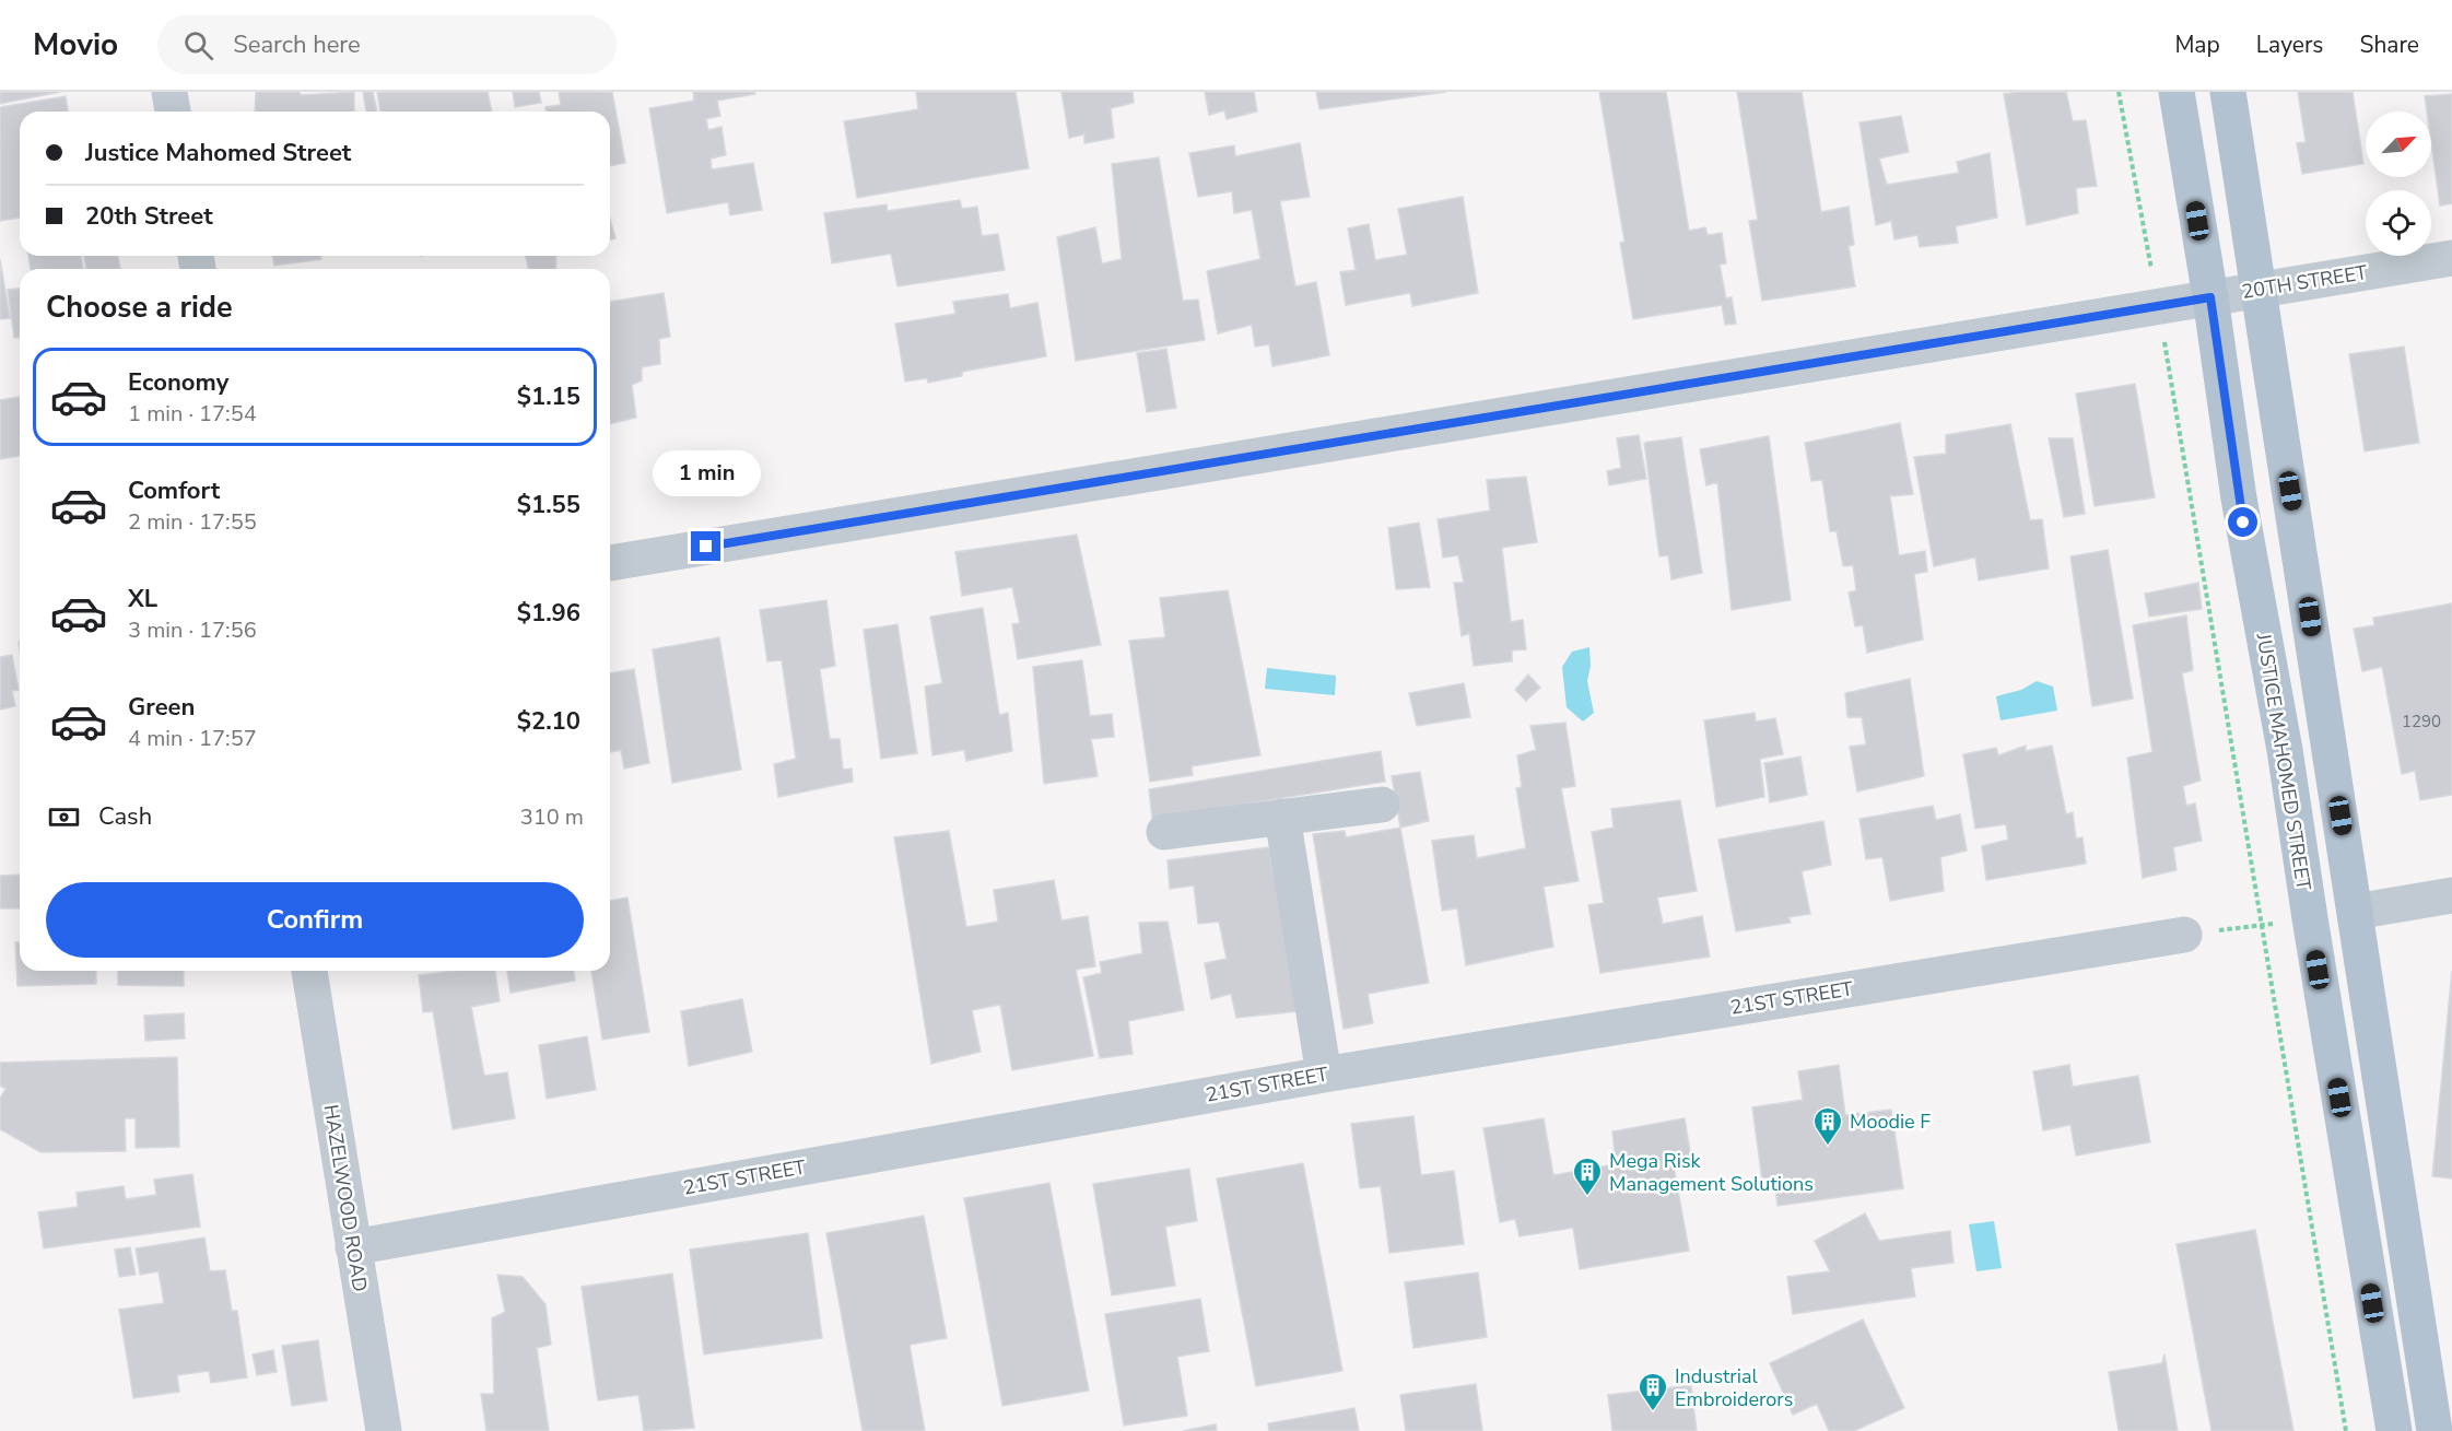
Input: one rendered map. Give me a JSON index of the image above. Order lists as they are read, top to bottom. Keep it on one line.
{"streets":{"main road":["JUSTICE MAHOMED STREET"],"street":["20TH STREET","21ST STREET","HAZELWOOD ROAD"]},"crossings":[["20TH STREET","JUSTICE MAHOMED STREET"],["21ST STREET","HAZELWOOD ROAD"]],"places":{"building":["Moodie F","Mega Risk Management Solutions","Industrial Embroiderors"]},"house_numbers":["1290"],"north":"top right","page":{"header":"Movio","search":"Search here","nav":["Map","Layers","Share"],"banner":["Justice Mahomed Street","20th Street"],"heading":"Choose a ride","list":[{"name":"Economy","note":"1 min · 17:54","value":"$1.15"},{"name":"Comfort","note":"2 min · 17:55","value":"$1.55"},{"name":"XL","note":"3 min · 17:56","value":"$1.96"},{"name":"Green","note":"4 min · 17:57","value":"$2.10"}],"bubble":"1 min","pay":["Cash","310 m"],"buttons":"Confirm"}}
